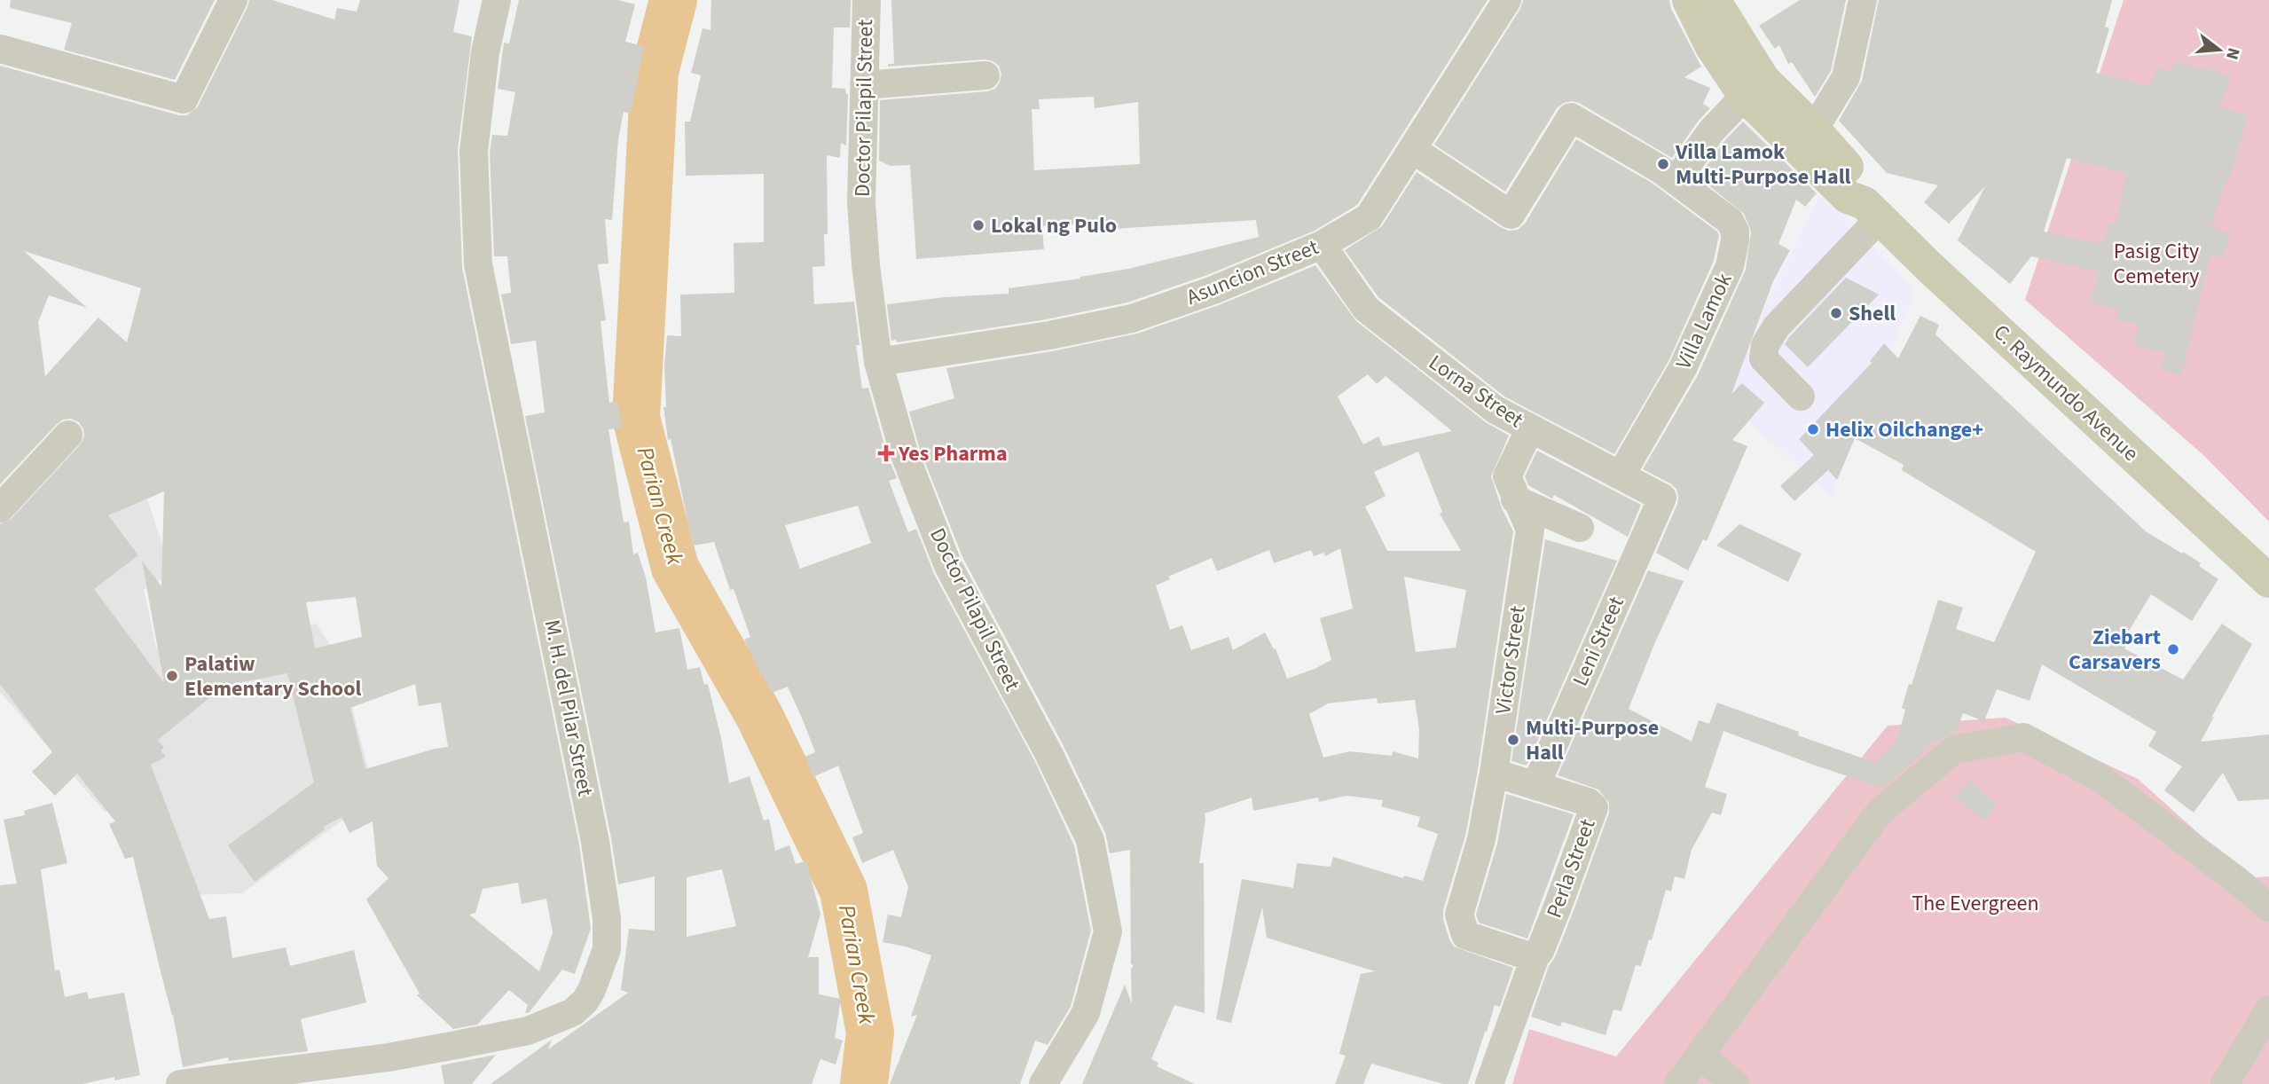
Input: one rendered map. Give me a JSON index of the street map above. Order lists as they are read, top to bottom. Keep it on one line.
{"streets":{"main road":["C. Raymundo Avenue"],"street":["Doctor Pilapil Street","Asuncion Street","Villa Lamok","Lorna Street","Leni Street","Victor Street","M. H. del Pilar Street","Perla Street"]},"crossings":[["Doctor Pilapil Street","Asuncion Street"],["Asuncion Street","Villa Lamok"],["Asuncion Street","Lorna Street"],["Villa Lamok","Lorna Street"],["Lorna Street","Leni Street"],["Lorna Street","Victor Street"],["Leni Street","Perla Street"],["Victor Street","Perla Street"]],"water":["Parian Creek"],"parks":["Pasig City Cemetery","The Evergreen"],"places":{"other":["Villa Lamok Multi-Purpose Hall","Lokal ng Pulo","Shell","Helix Oilchange+","Ziebart Carsavers","Palatiw Elementary School","Multi-Purpose Hall"],"health":["Yes Pharma"]},"north":"right"}
